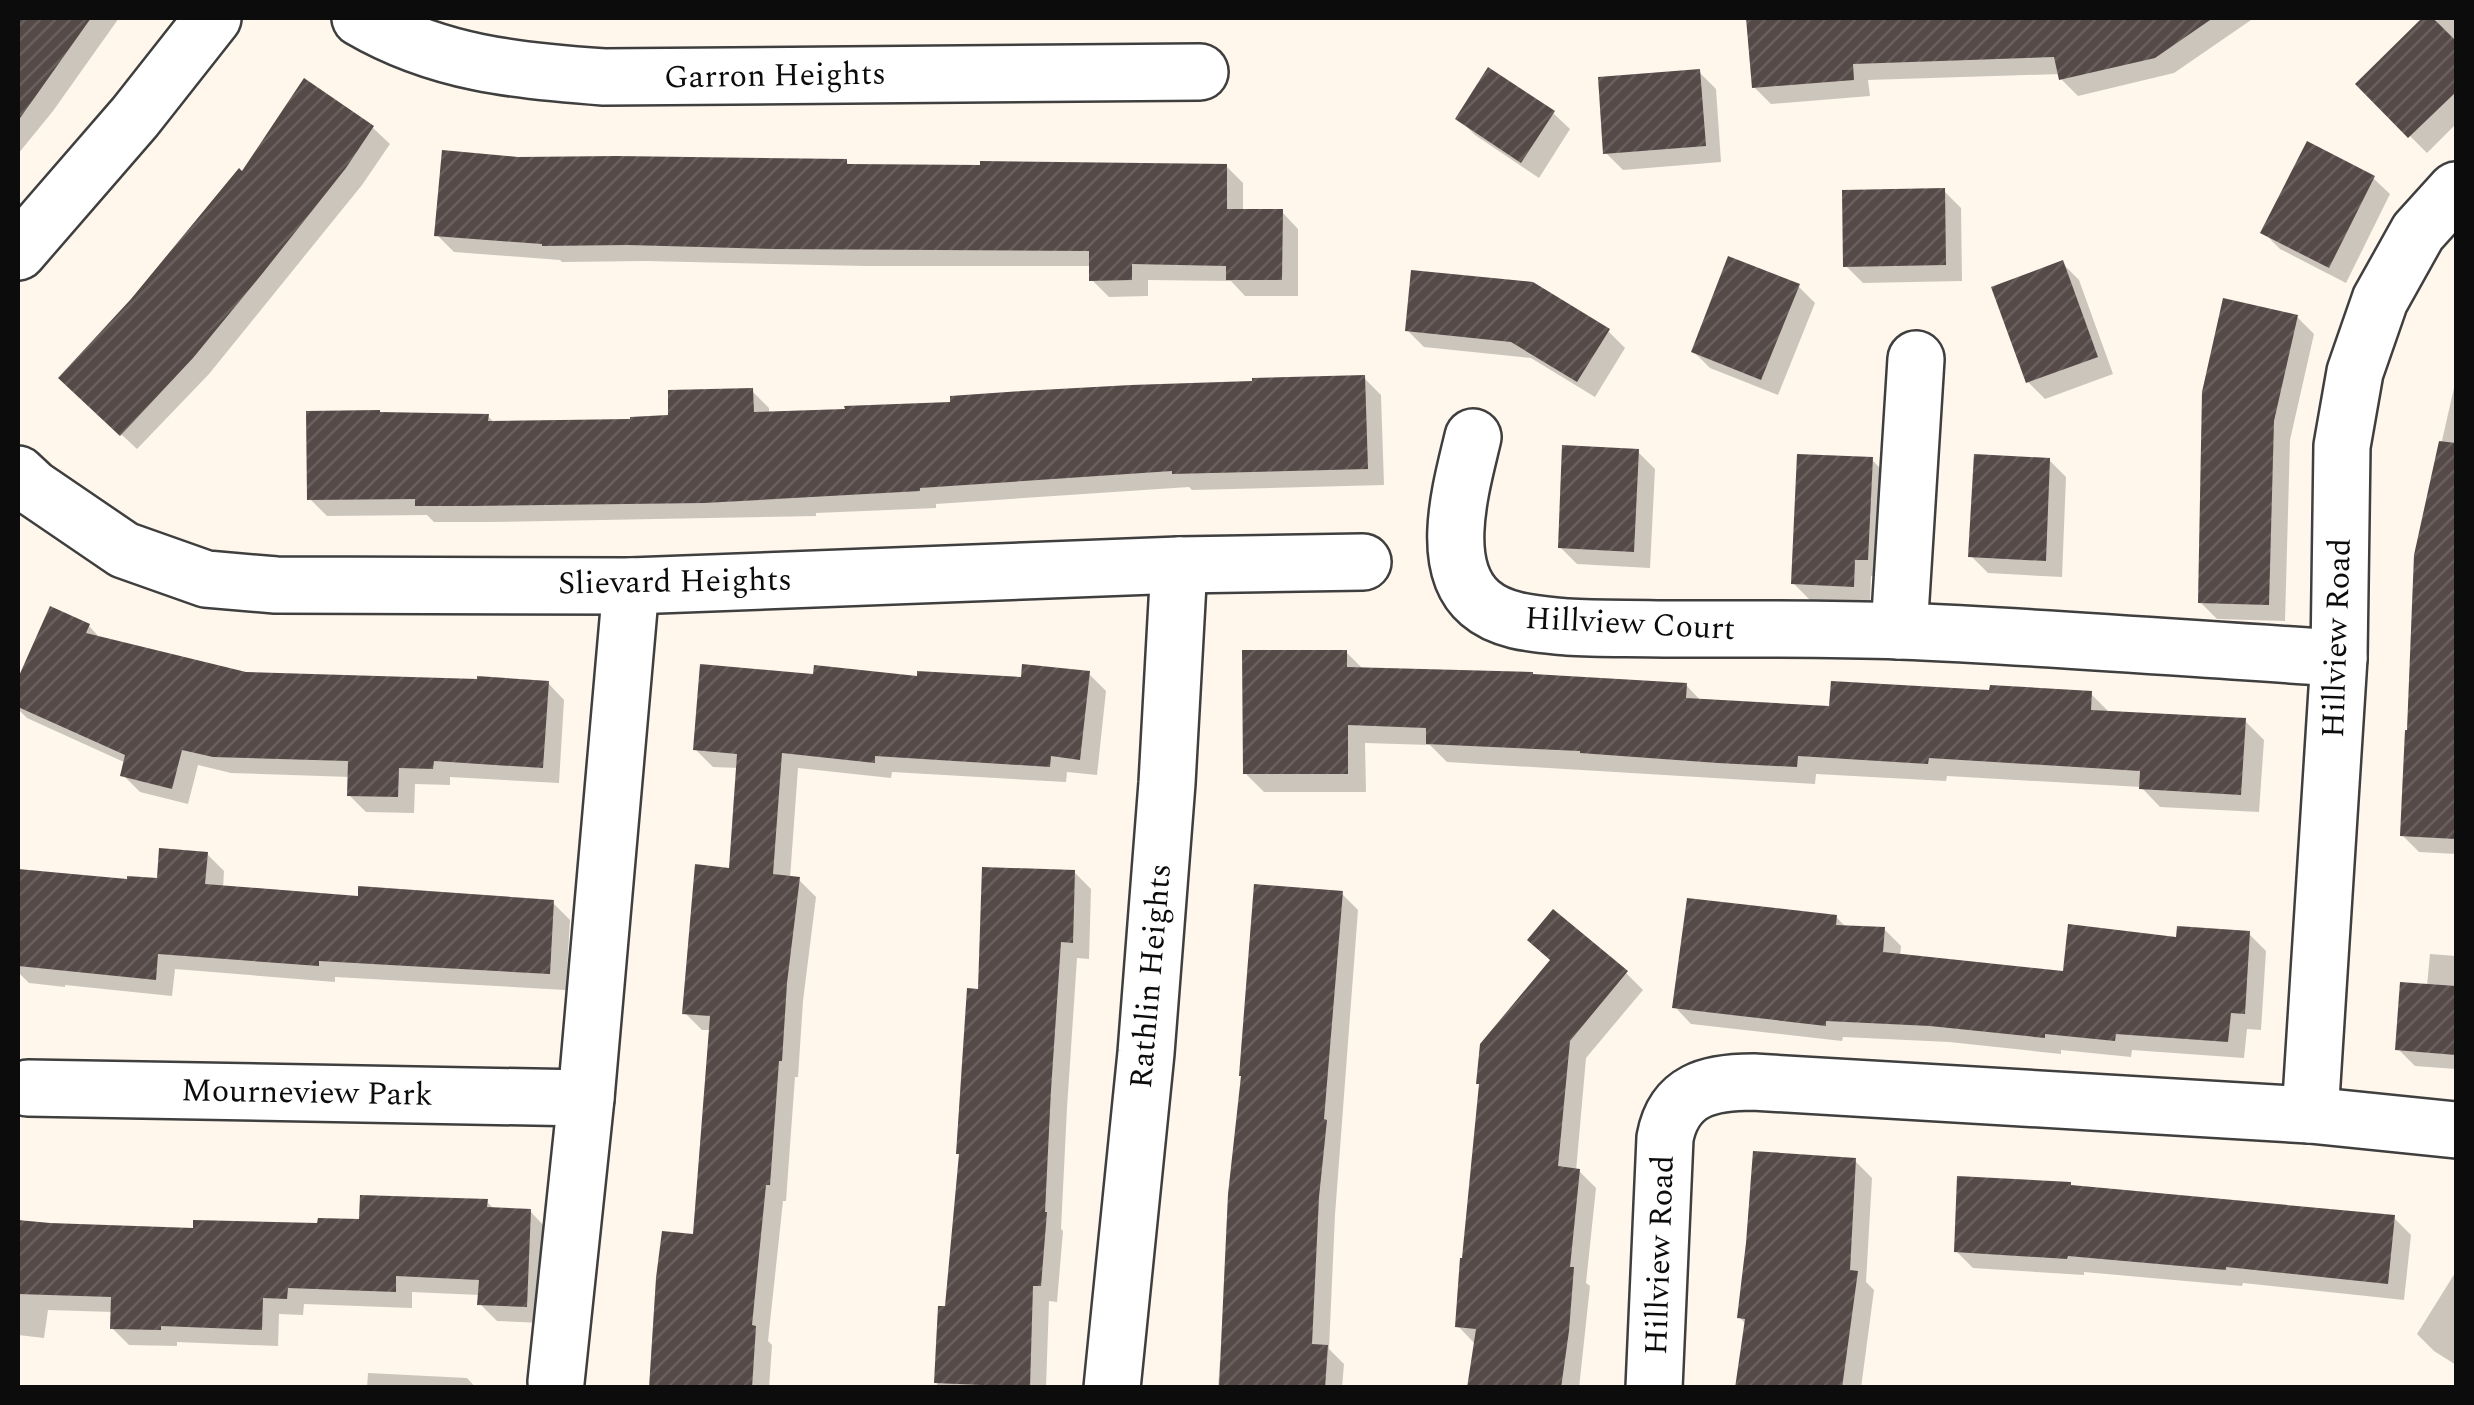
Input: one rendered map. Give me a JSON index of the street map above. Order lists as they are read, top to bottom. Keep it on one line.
{"streets":{"street":["Garron Heights","Slievard Heights","Hillview Court","Hillview Road","Rathlin Heights","Mourneview Park"]},"crossings":[["Slievard Heights","Rathlin Heights"],["Hillview Court","Hillview Road"]]}
